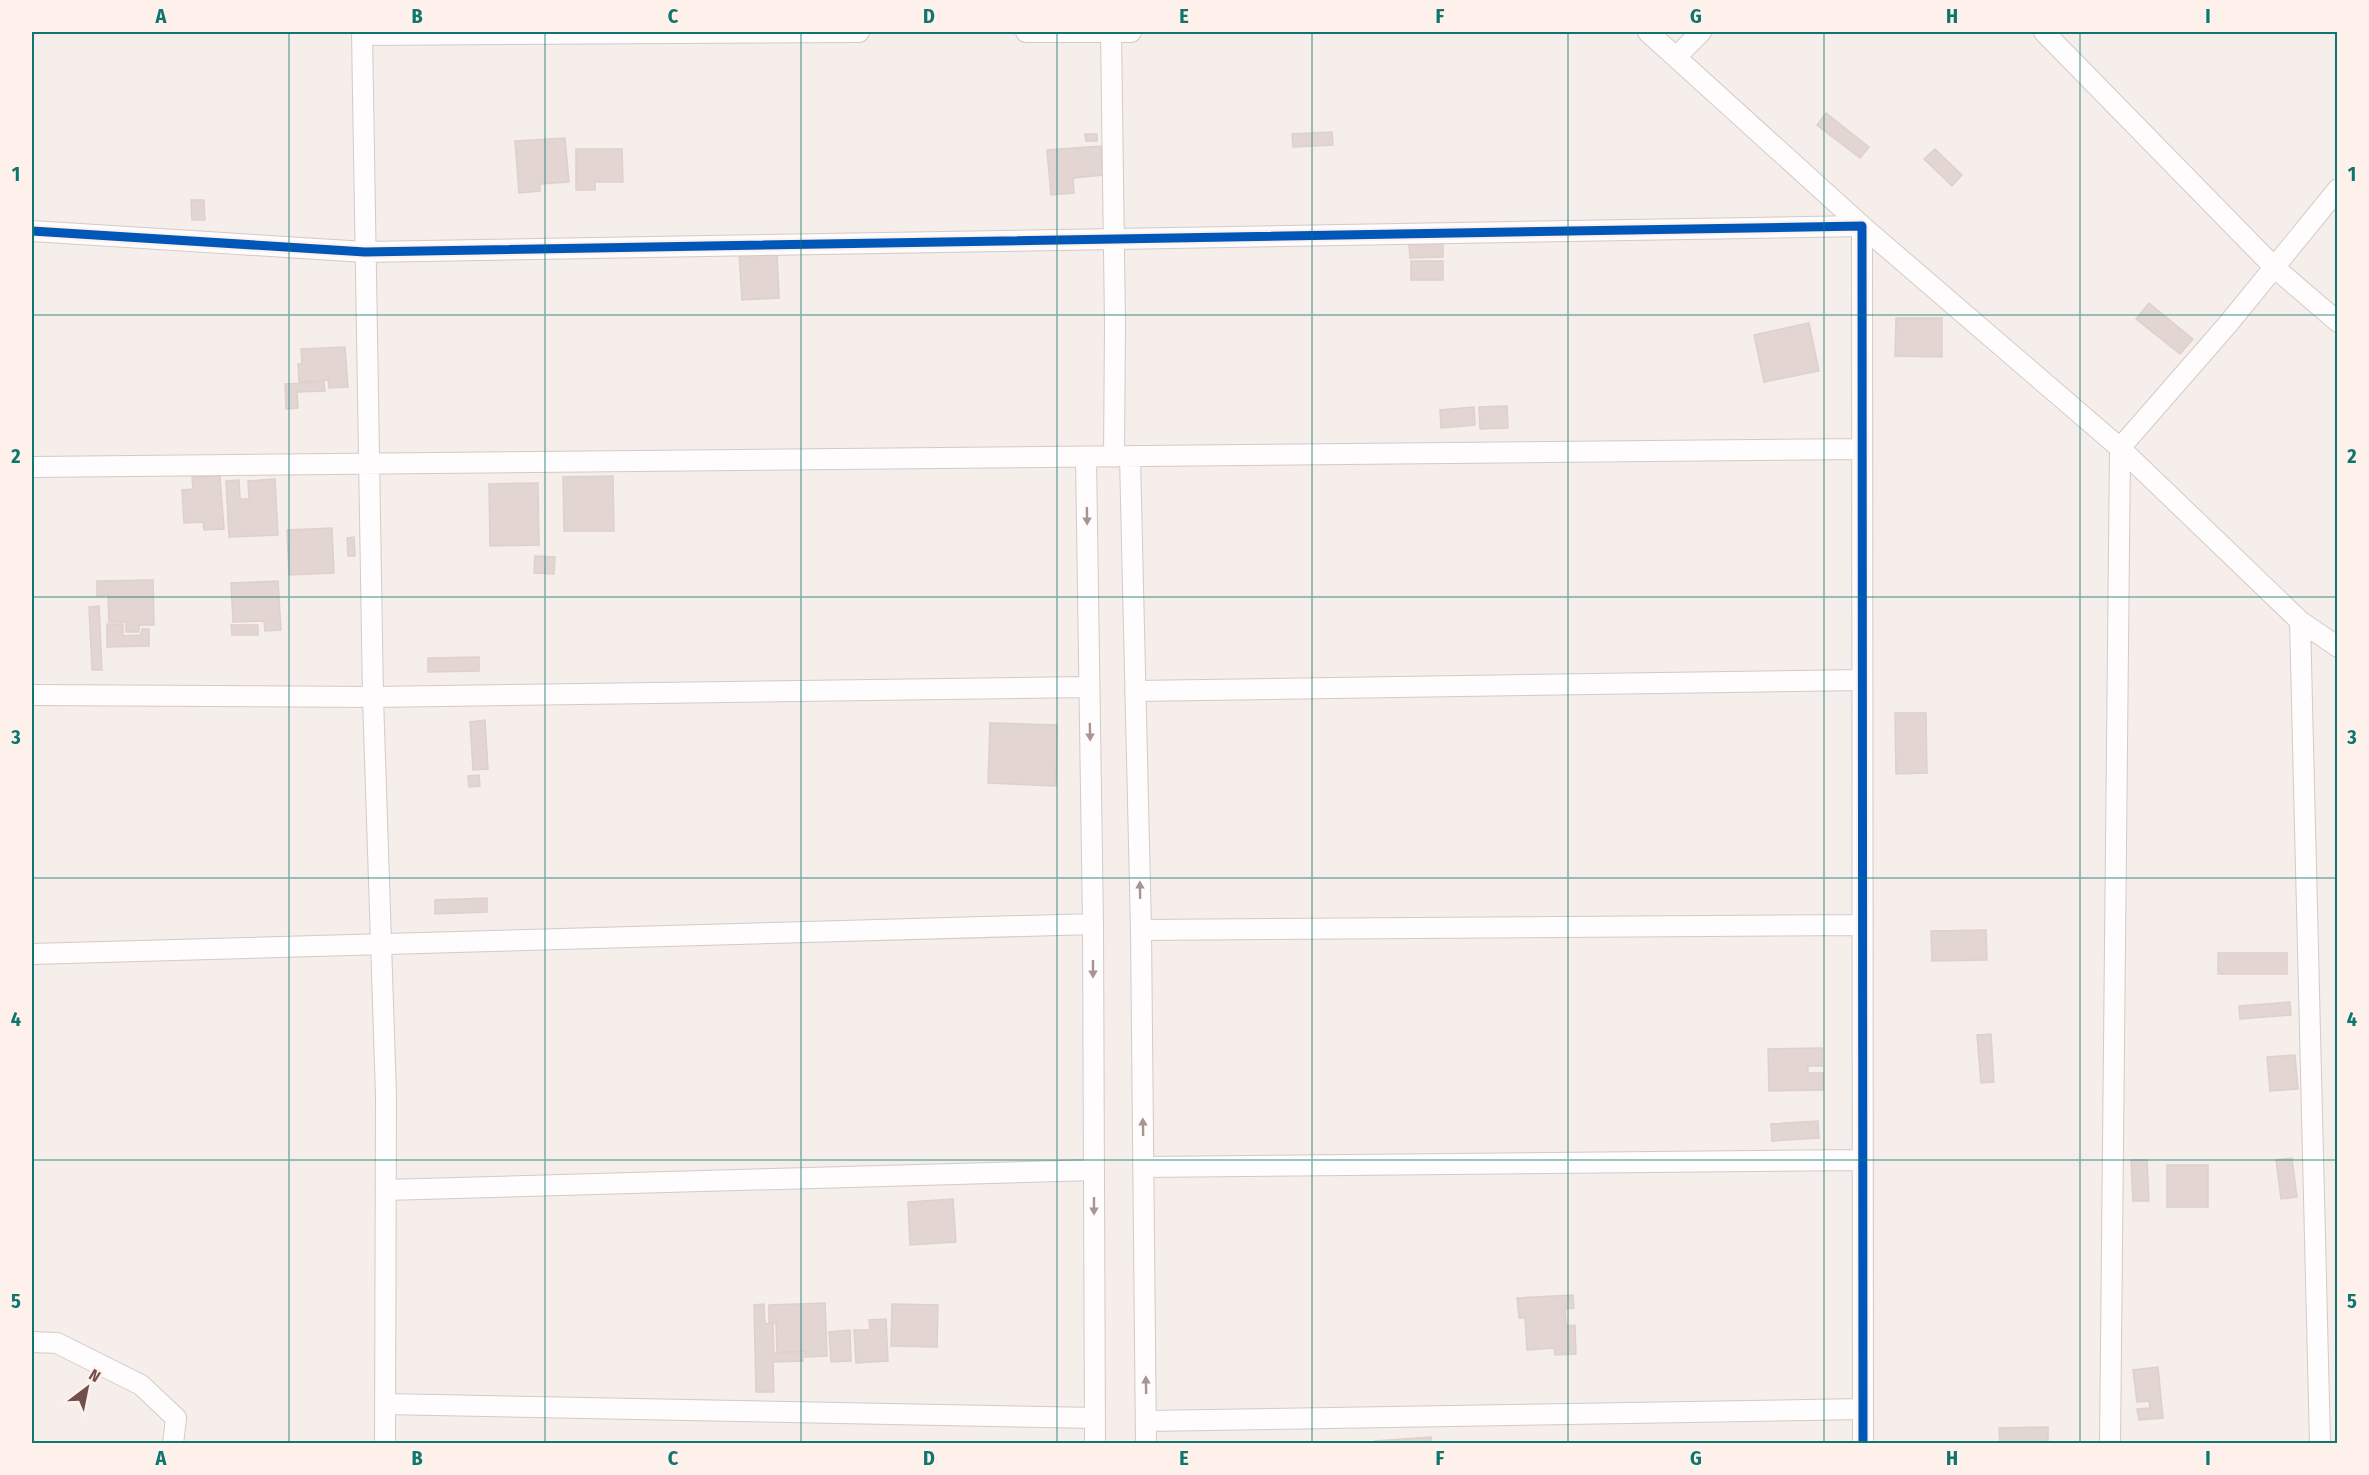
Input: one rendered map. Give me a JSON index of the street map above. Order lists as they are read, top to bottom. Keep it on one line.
{"north":"top right","grid":{"columns":["A","B","C","D","E","F","G","H","I"],"rows":["1","2","3","4","5"]}}
